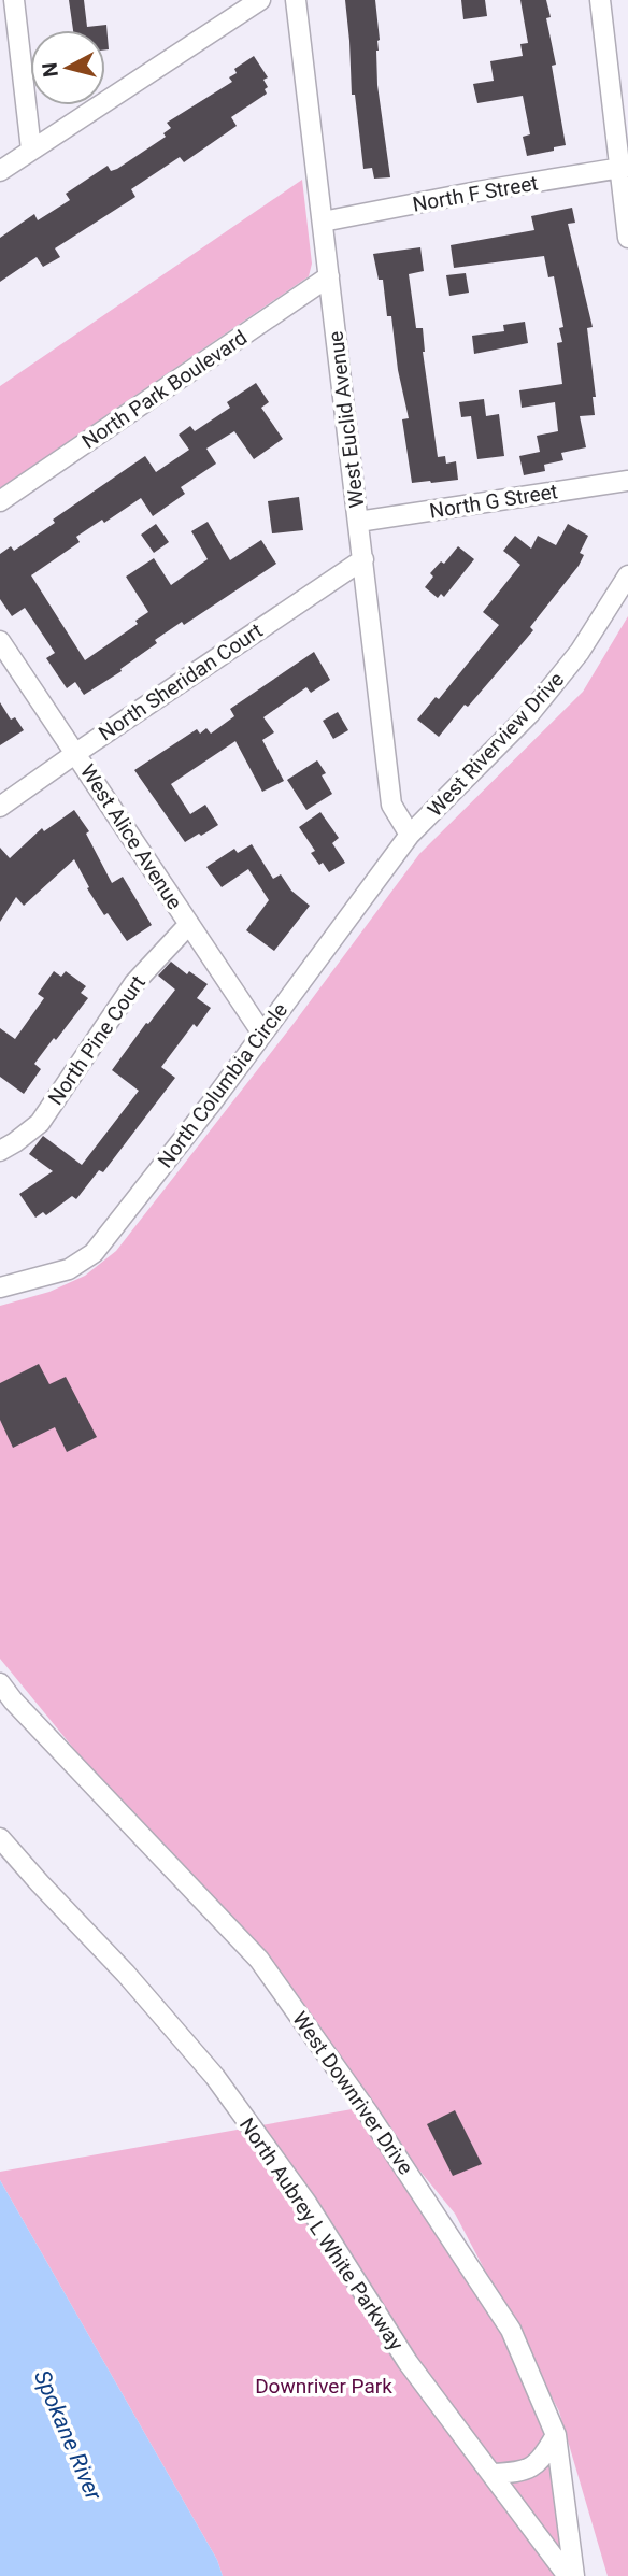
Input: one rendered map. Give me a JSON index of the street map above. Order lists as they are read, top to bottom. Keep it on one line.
{"streets":{"street":["North F Street","North Park Boulevard","West Euclid Avenue","North G Street","North Sheridan Court","West Riverview Drive","West Alice Avenue","North Pine Court","North Columbia Circle","West Downriver Drive","North Aubrey L White Parkway"]},"crossings":[["North F Street","West Euclid Avenue"],["North Park Boulevard","West Euclid Avenue"],["West Euclid Avenue","North G Street"],["West Euclid Avenue","North Sheridan Court"],["West Euclid Avenue","West Riverview Drive"],["West Euclid Avenue","North Columbia Circle"],["North Sheridan Court","West Alice Avenue"],["West Riverview Drive","North Columbia Circle"],["West Alice Avenue","North Pine Court"],["West Alice Avenue","North Columbia Circle"]],"water":["Spokane River"],"parks":["Downriver Park"],"north":"left"}
